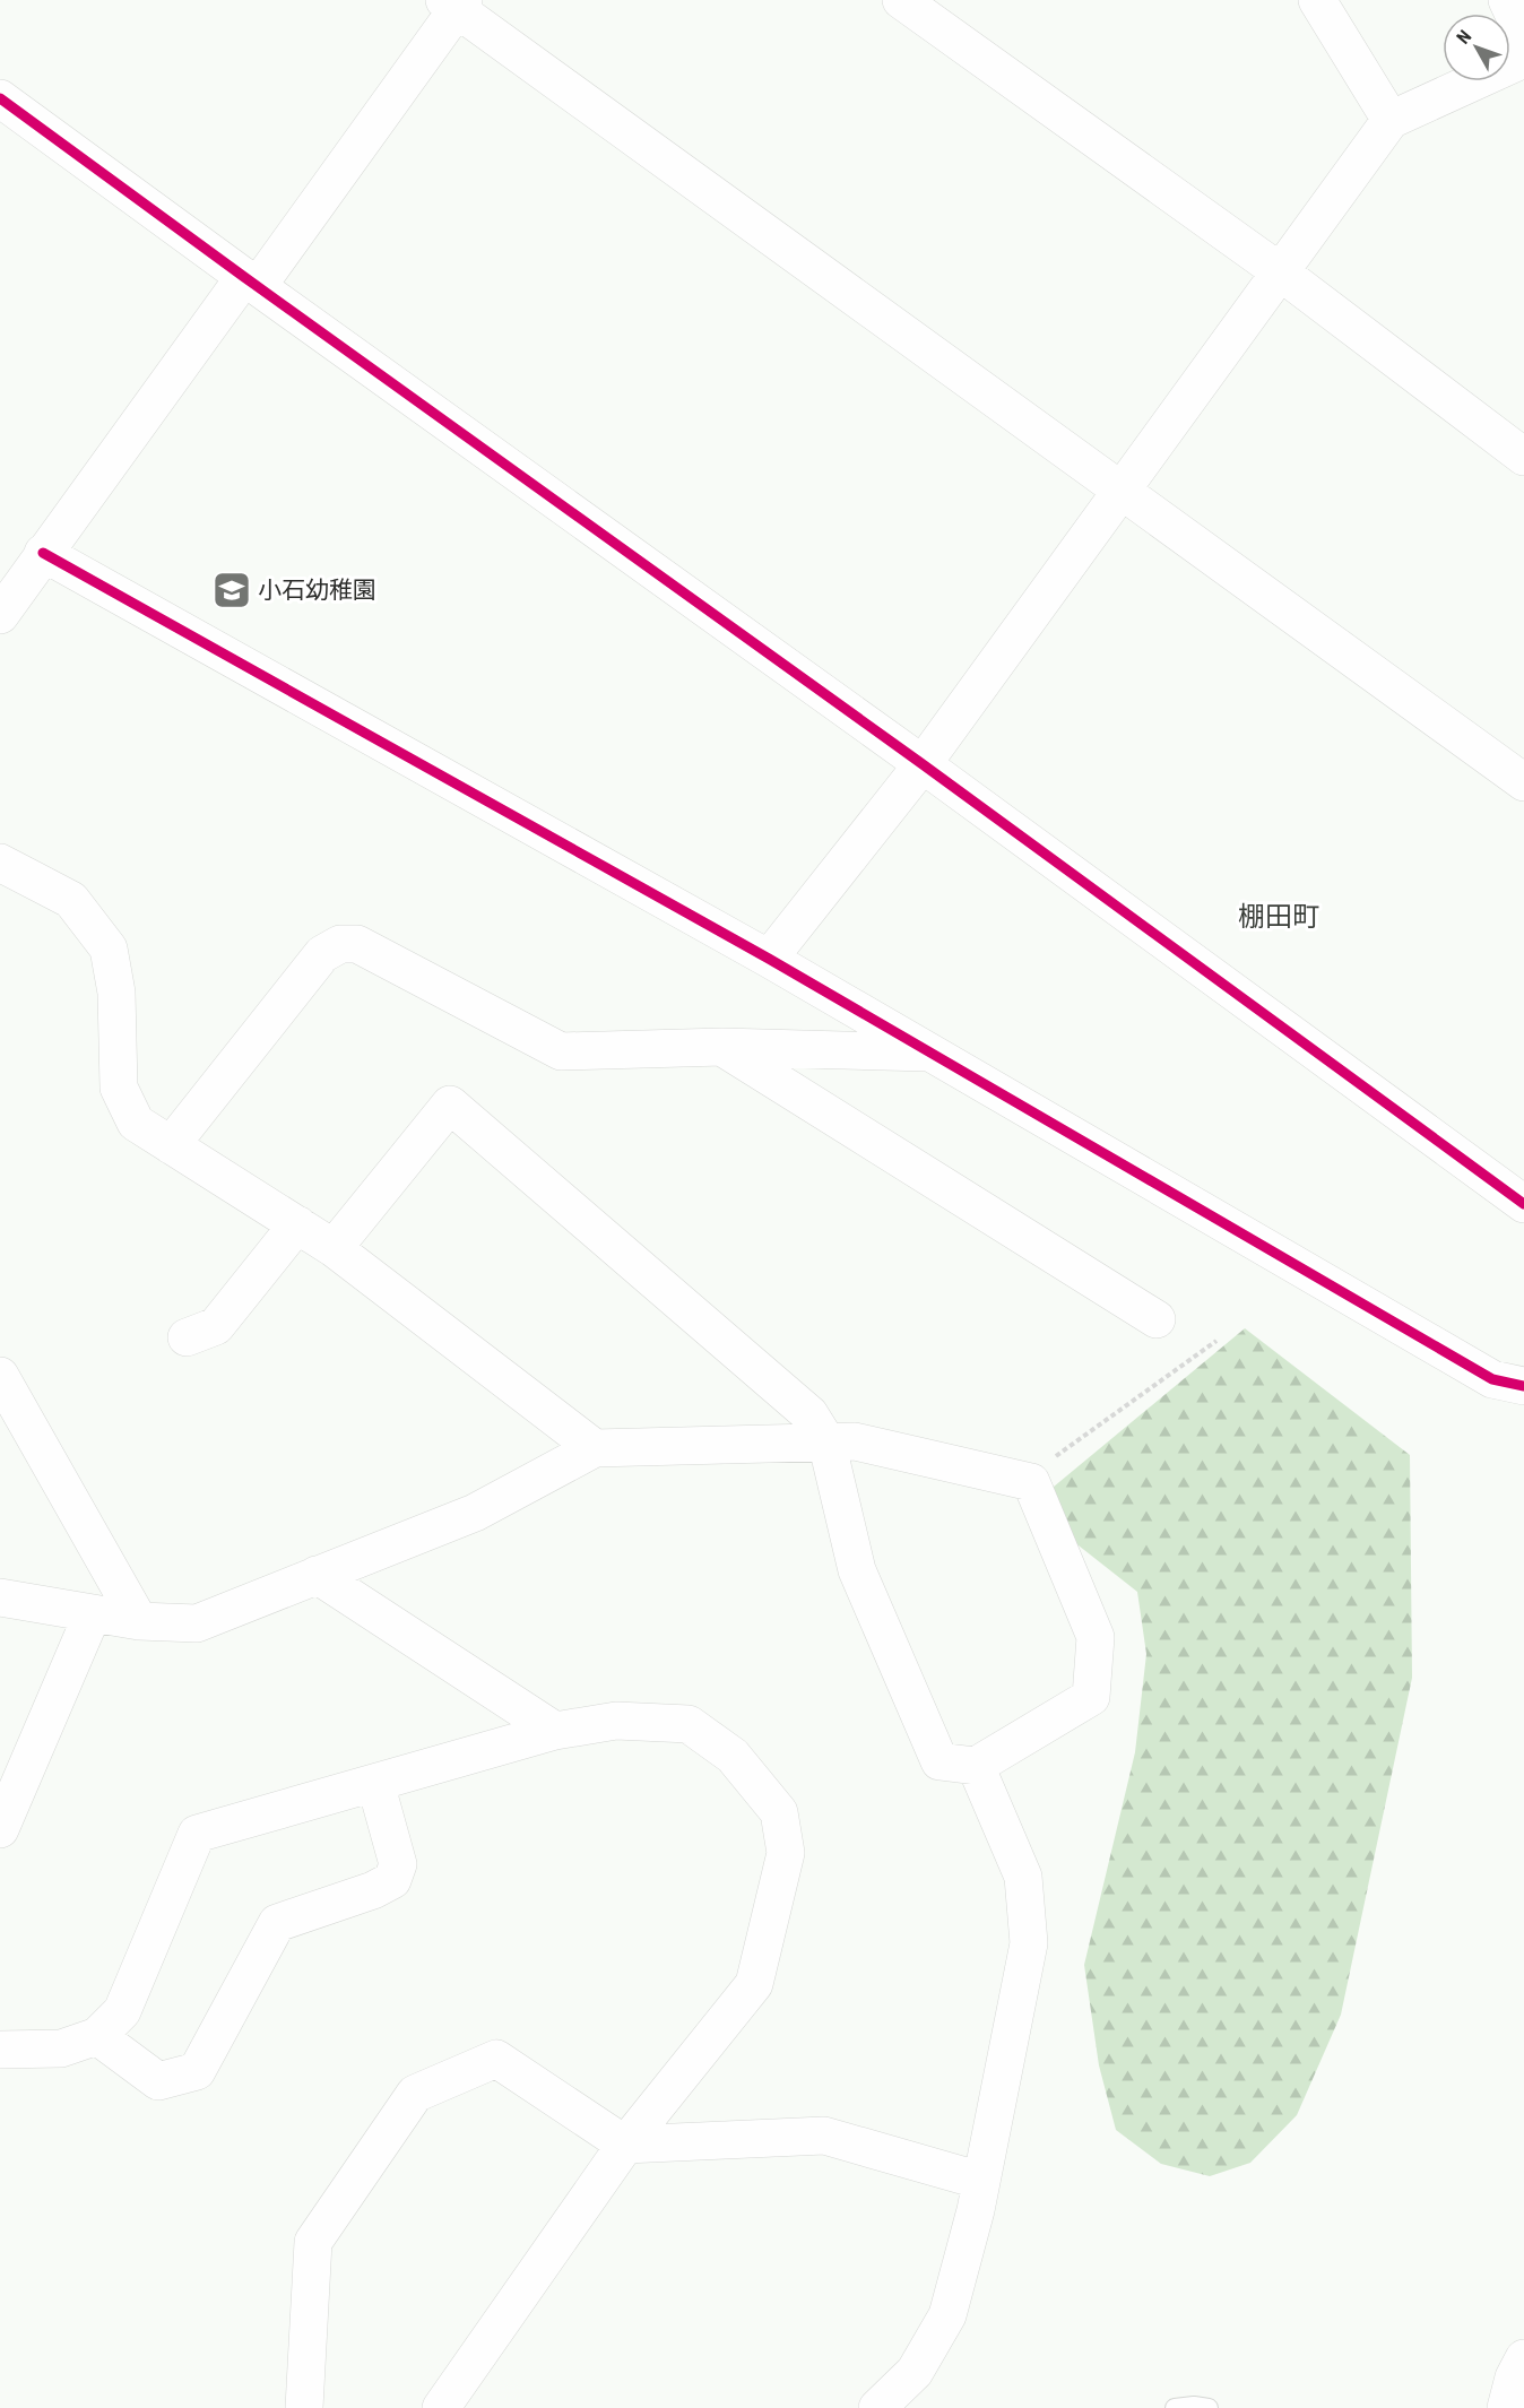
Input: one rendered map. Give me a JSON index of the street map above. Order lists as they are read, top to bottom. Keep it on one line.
{"districts":["棚田町"],"places":{"school or university":["小石幼稚園"]},"north":"top left"}
